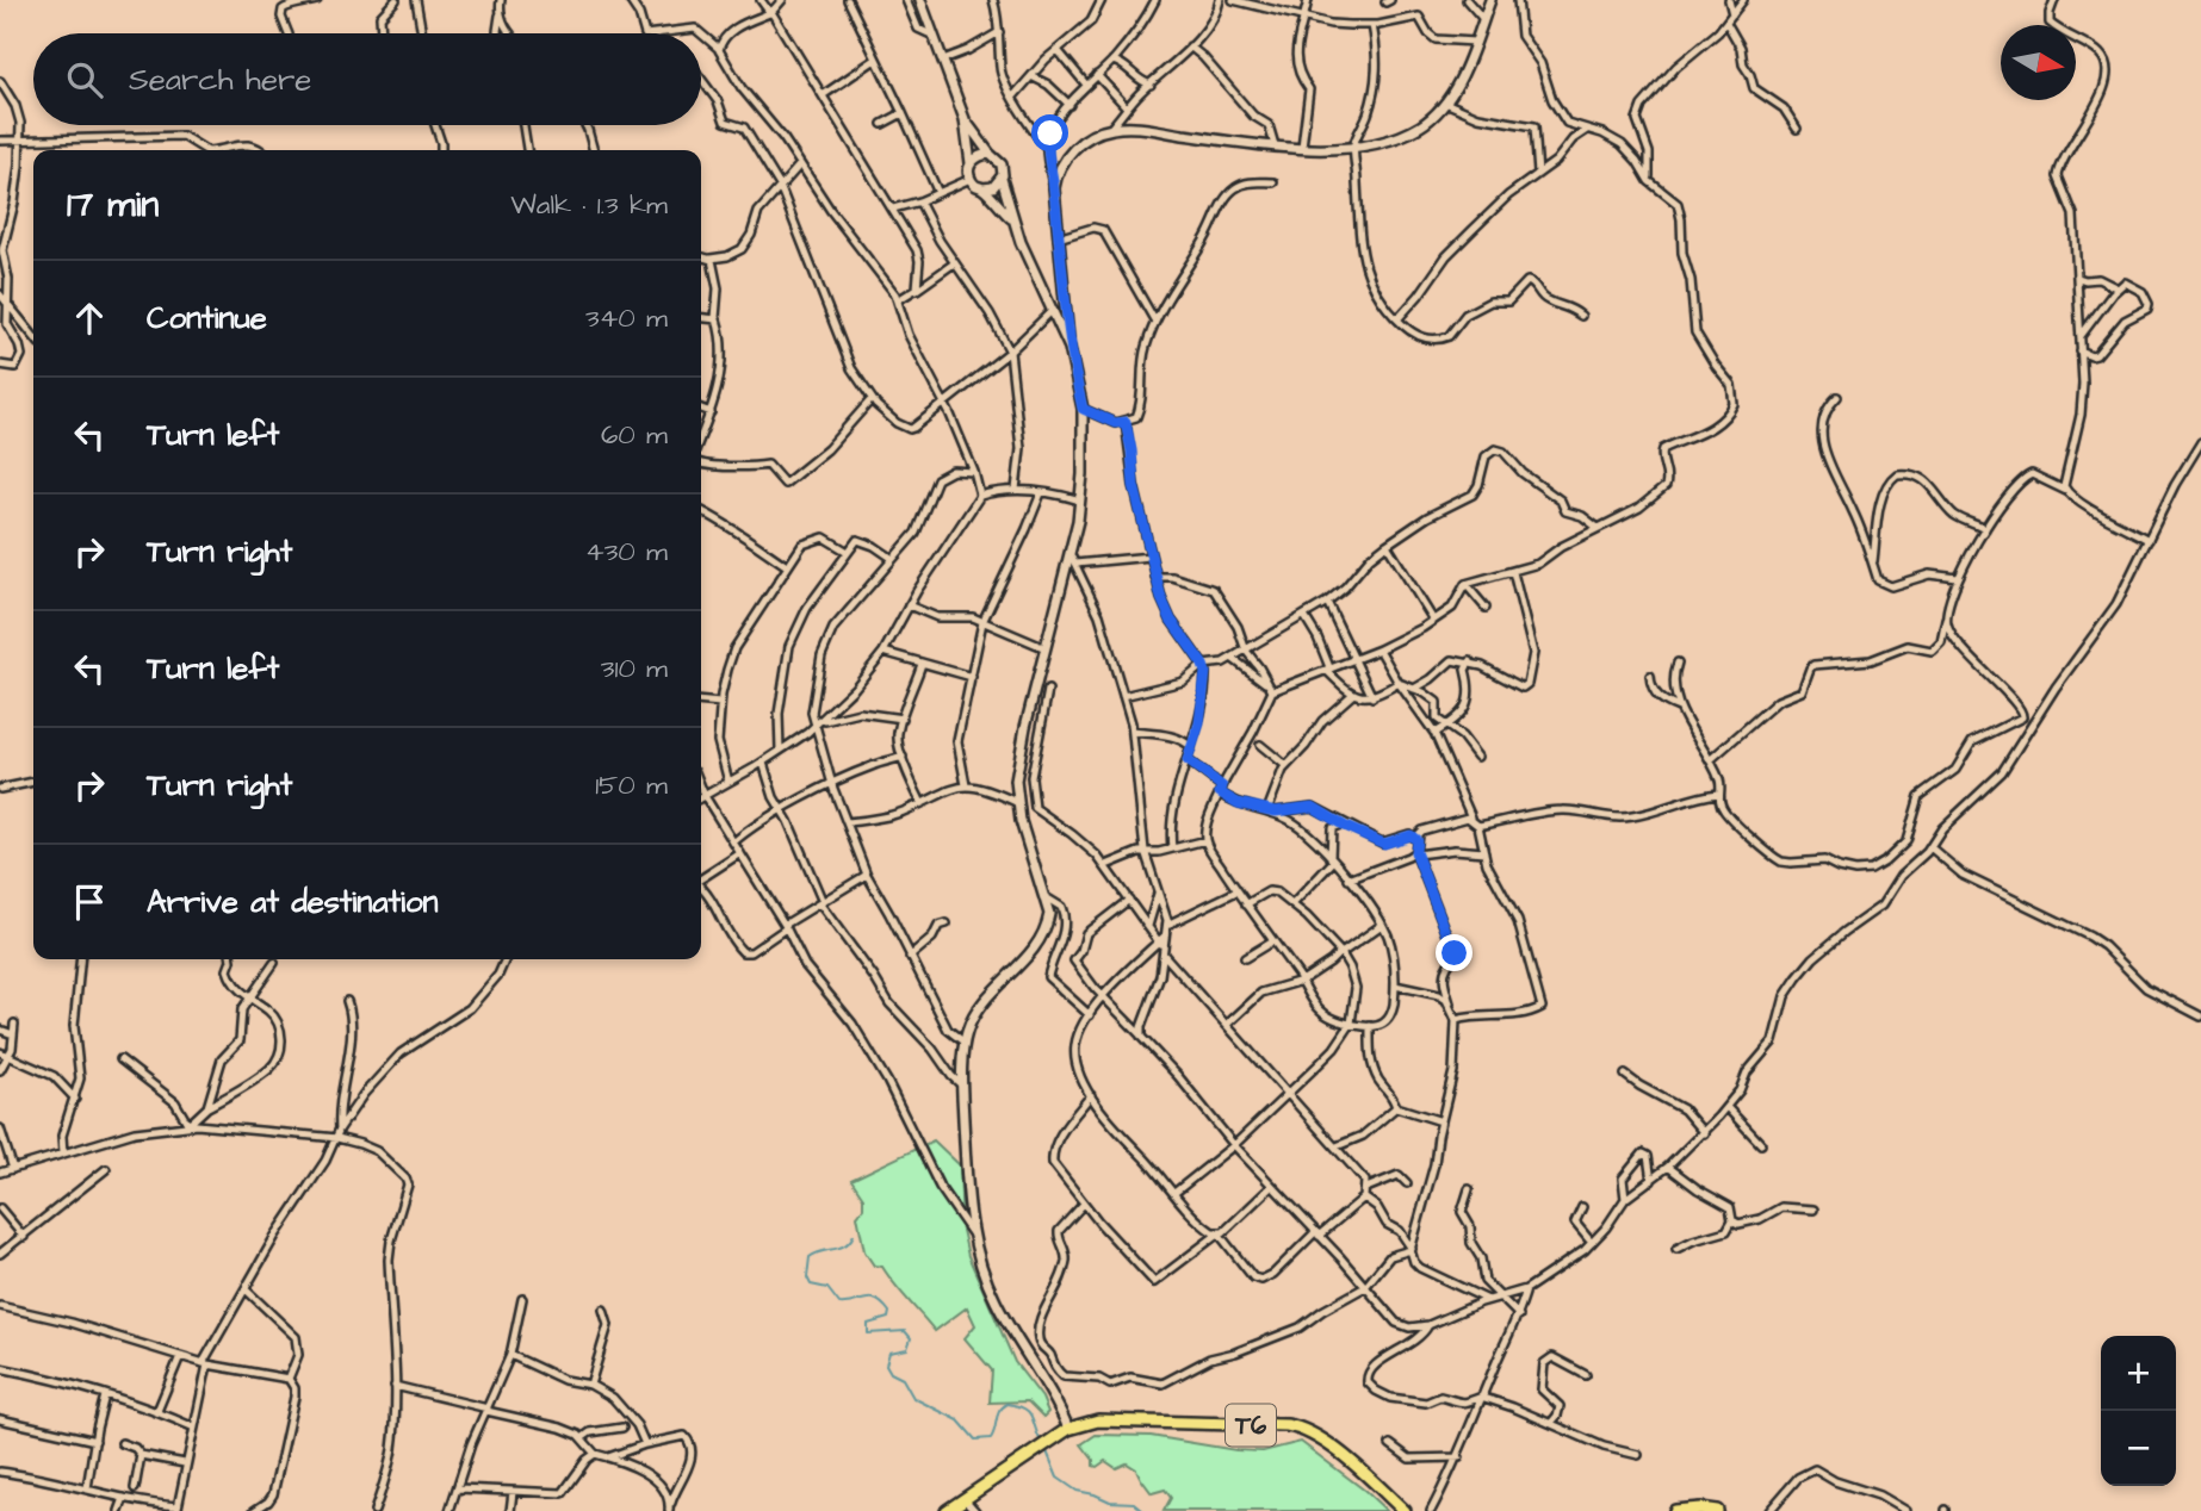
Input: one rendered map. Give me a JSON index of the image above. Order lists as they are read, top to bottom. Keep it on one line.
{"streets":{"highway":["T6"]},"north":"right","page":{"search":"Search here","heading":["17 min","Walk · 1.3 km"],"list":[["Continue","340 m"],["Turn left","60 m"],["Turn right","430 m"],["Turn left","310 m"],["Turn right","150 m"],"Arrive at destination"],"map_buttons":["+","−"]}}
